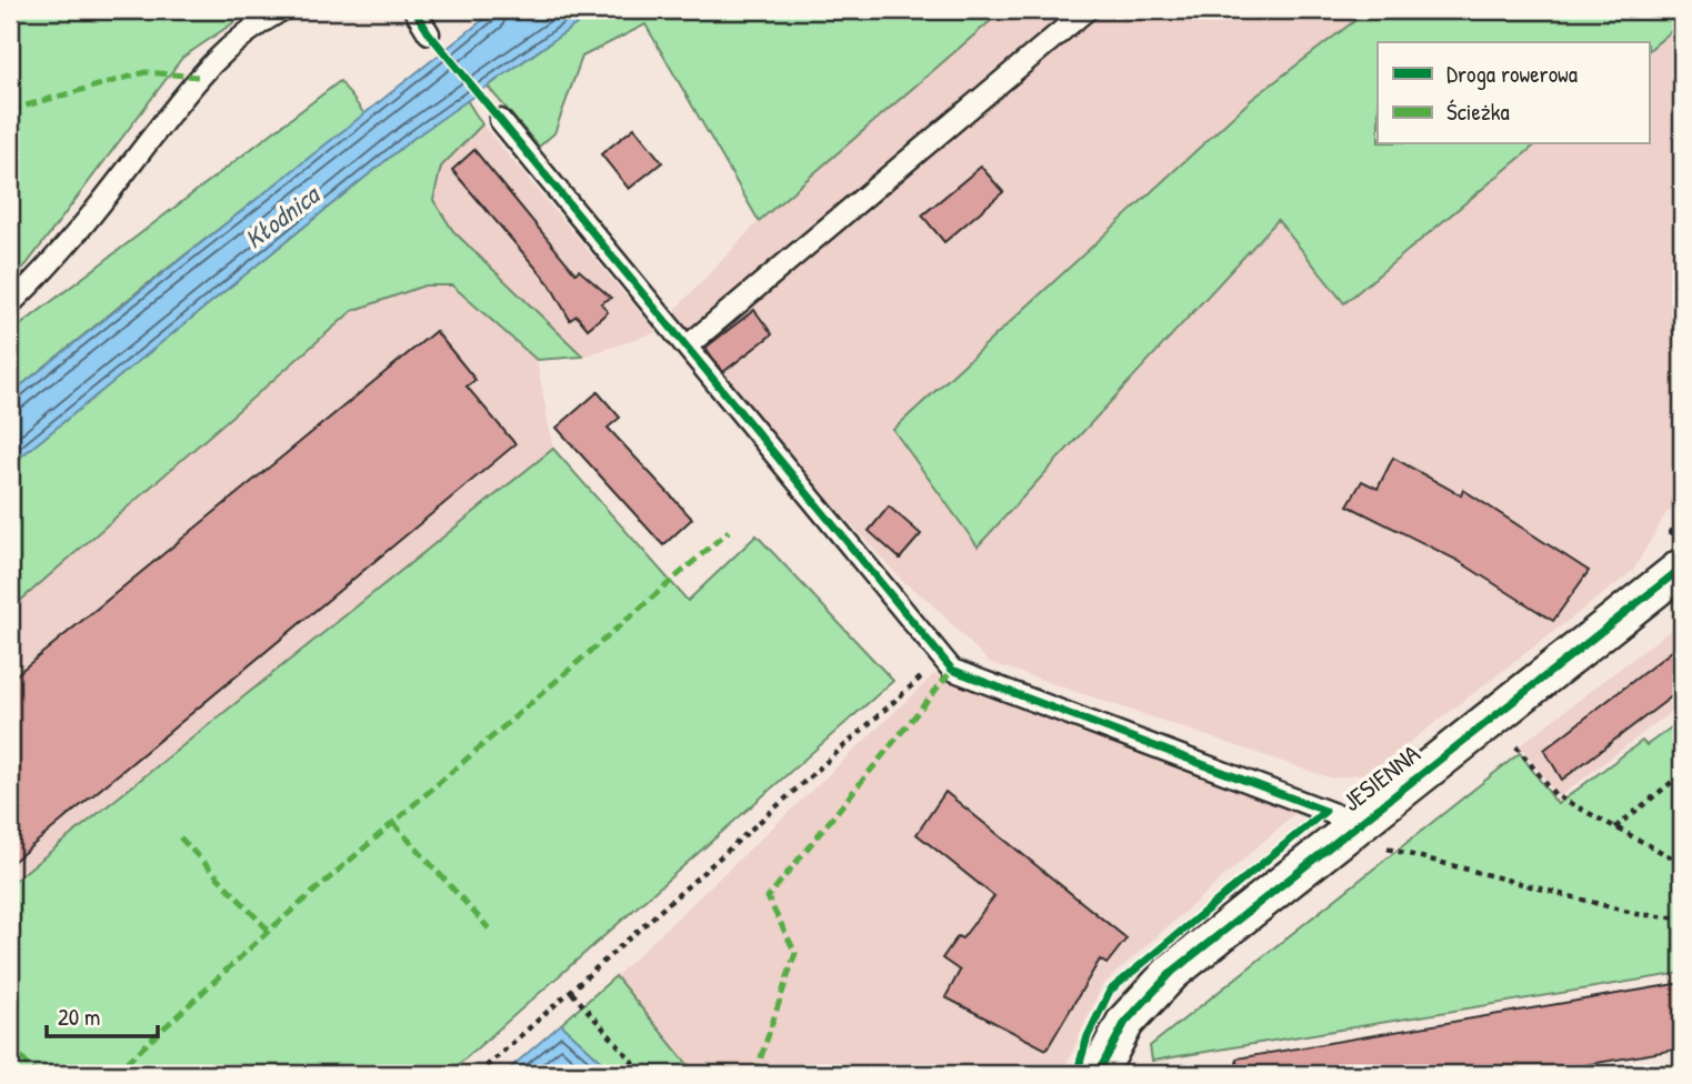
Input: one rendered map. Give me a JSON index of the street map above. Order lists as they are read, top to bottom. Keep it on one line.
{"streets":{"street":["JESIENNA"]},"water":["Kłodnica"],"legend":["Droga rowerowa","Ścieżka"],"scale_bar":"20 m"}
